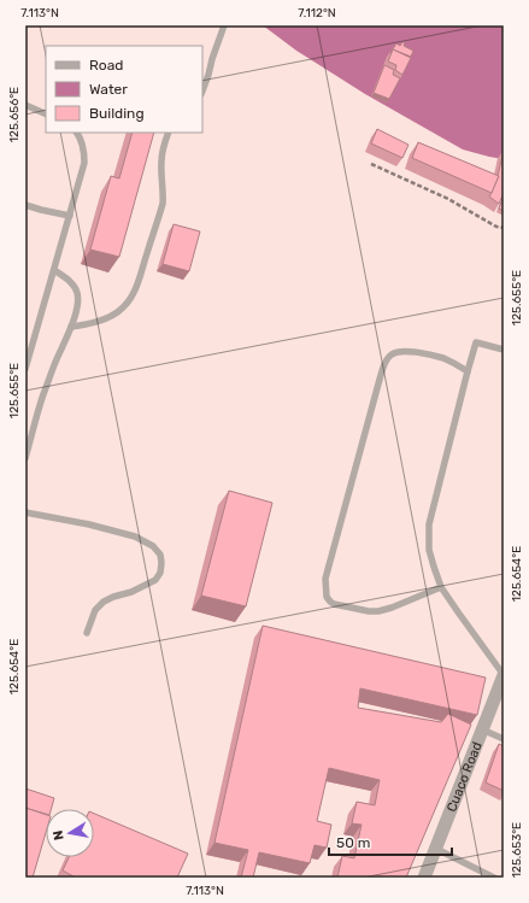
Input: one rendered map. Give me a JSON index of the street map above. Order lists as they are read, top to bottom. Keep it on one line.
{"streets":{"street":["Cuaco Road"]},"legend":["Road","Water","Building"],"scale_bar":"50 m","north":"left","coordinates":["7.113°N","7.112°N","125.656°E","125.655°E","125.654°E","125.653°E"]}
